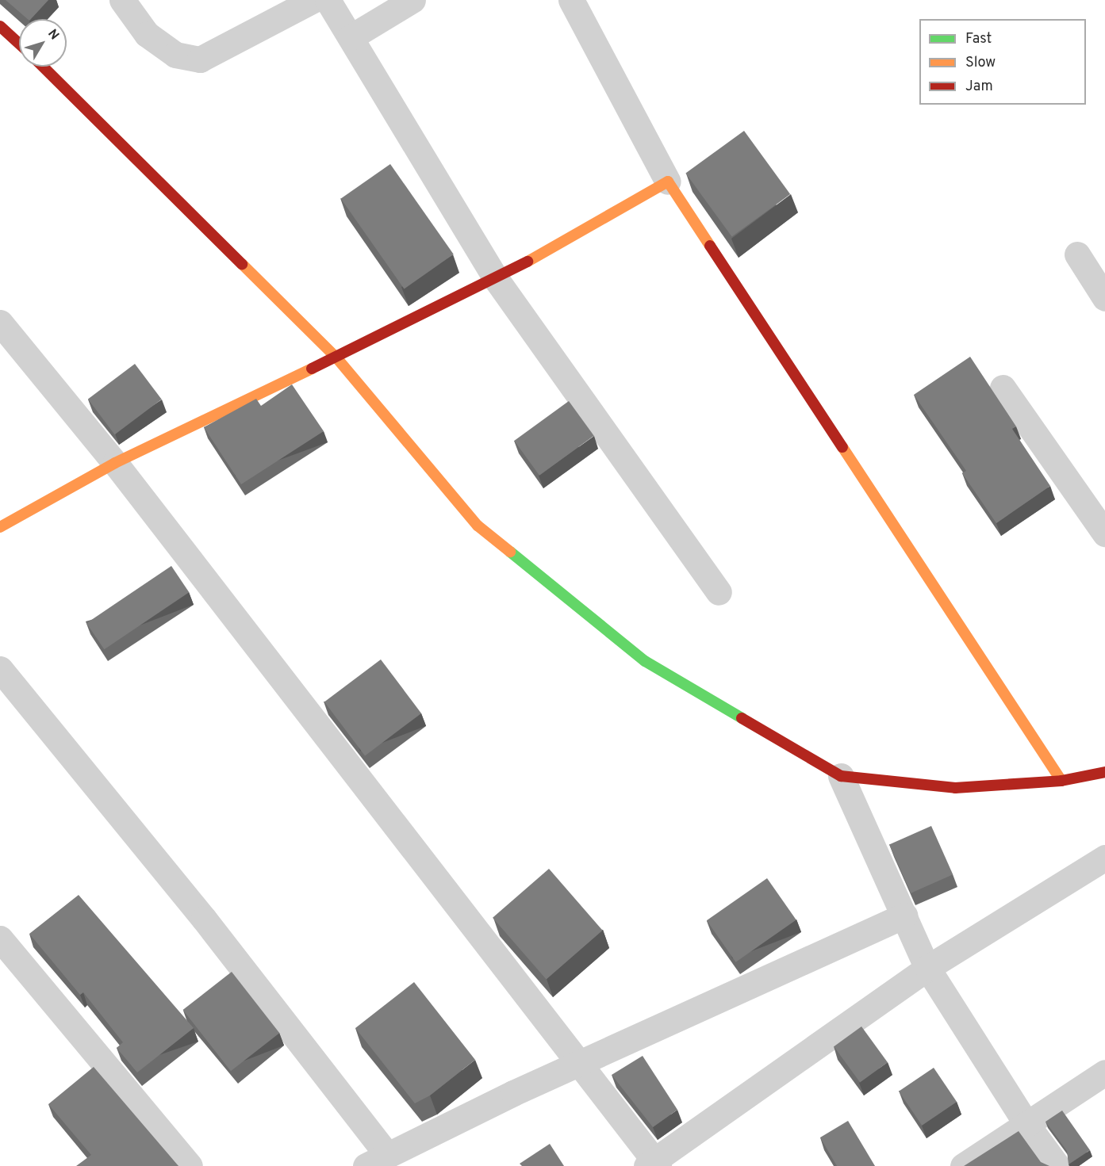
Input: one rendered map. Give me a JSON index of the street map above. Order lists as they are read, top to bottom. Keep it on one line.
{"legend":["Fast","Slow","Jam"],"north":"top right"}
